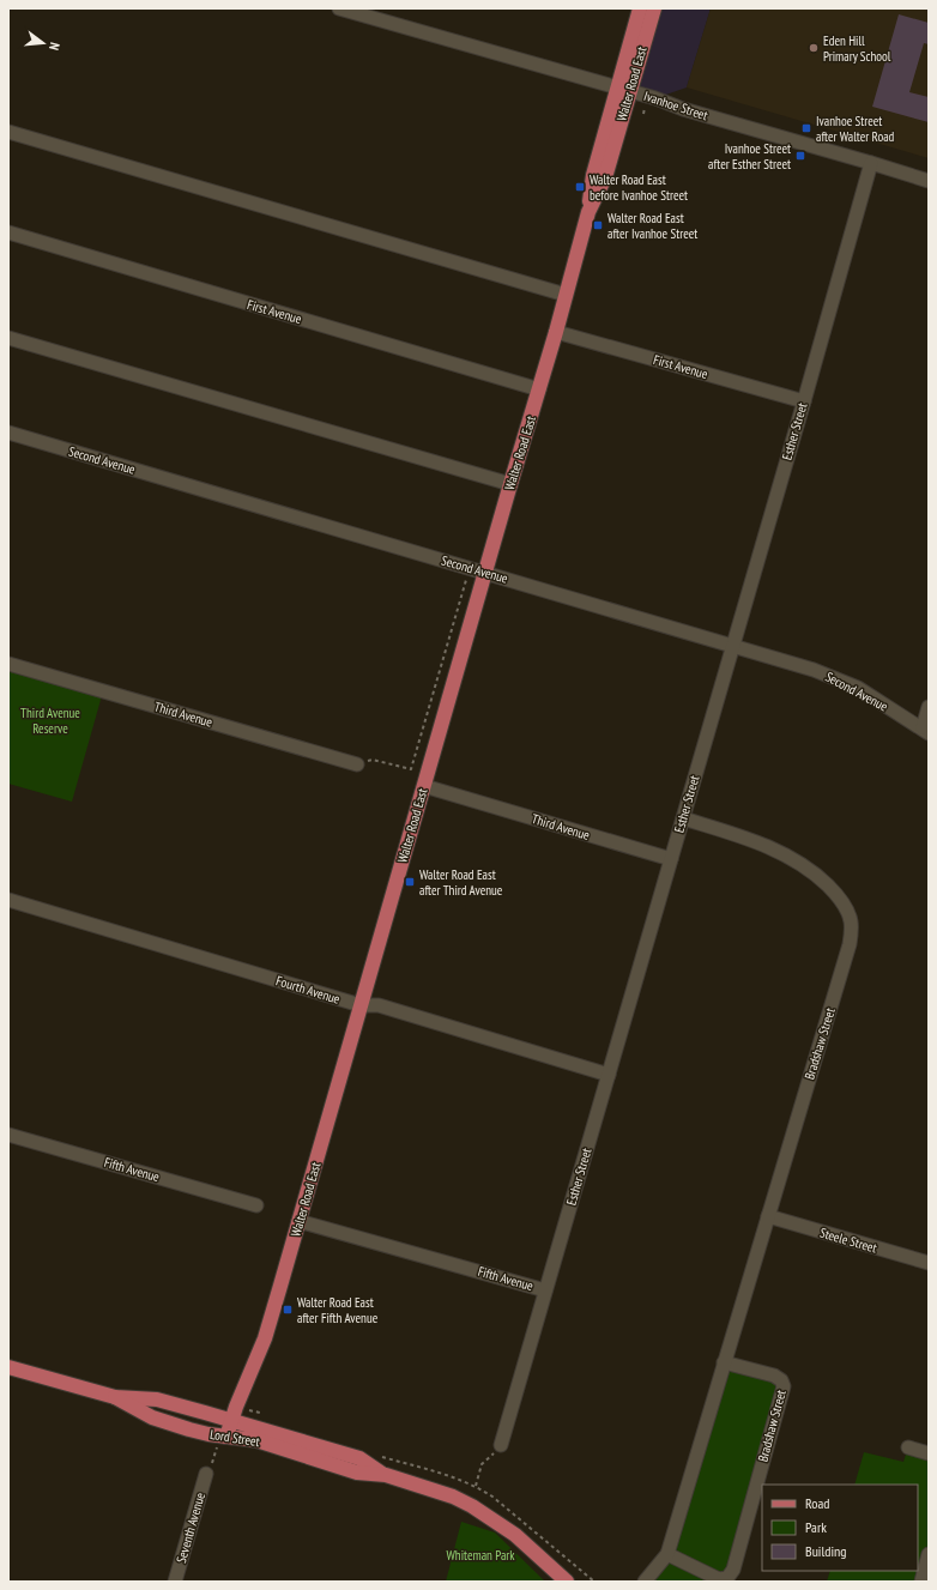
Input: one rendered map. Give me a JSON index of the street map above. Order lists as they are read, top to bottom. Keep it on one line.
{"streets":{"main road":["Walter Road East","Lord Street"],"street":["Ivanhoe Street","First Avenue","Esther Street","Second Avenue","Third Avenue","Fourth Avenue","Bradshaw Street","Fifth Avenue","Steele Street","Seventh Avenue"]},"crossings":[["Walter Road East","Ivanhoe Street"],["Walter Road East","First Avenue"],["Walter Road East","Second Avenue"],["Walter Road East","Third Avenue"],["Walter Road East","Fourth Avenue"],["Walter Road East","Fifth Avenue"],["Walter Road East","Lord Street"],["Ivanhoe Street","Esther Street"],["First Avenue","Esther Street"],["Esther Street","Second Avenue"],["Esther Street","Third Avenue"],["Esther Street","Fourth Avenue"],["Esther Street","Bradshaw Street"],["Esther Street","Fifth Avenue"],["Bradshaw Street","Steele Street"]],"parks":["Third Avenue Reserve","Whiteman Park"],"places":{"other":["Eden Hill Primary School"],"transit":["Ivanhoe Street after Walter Road","Ivanhoe Street after Esther Street","Walter Road East before Ivanhoe Street","Walter Road East after Ivanhoe Street","Walter Road East after Third Avenue","Walter Road East after Fifth Avenue"]},"legend":["Road","Park","Building"],"north":"right"}
